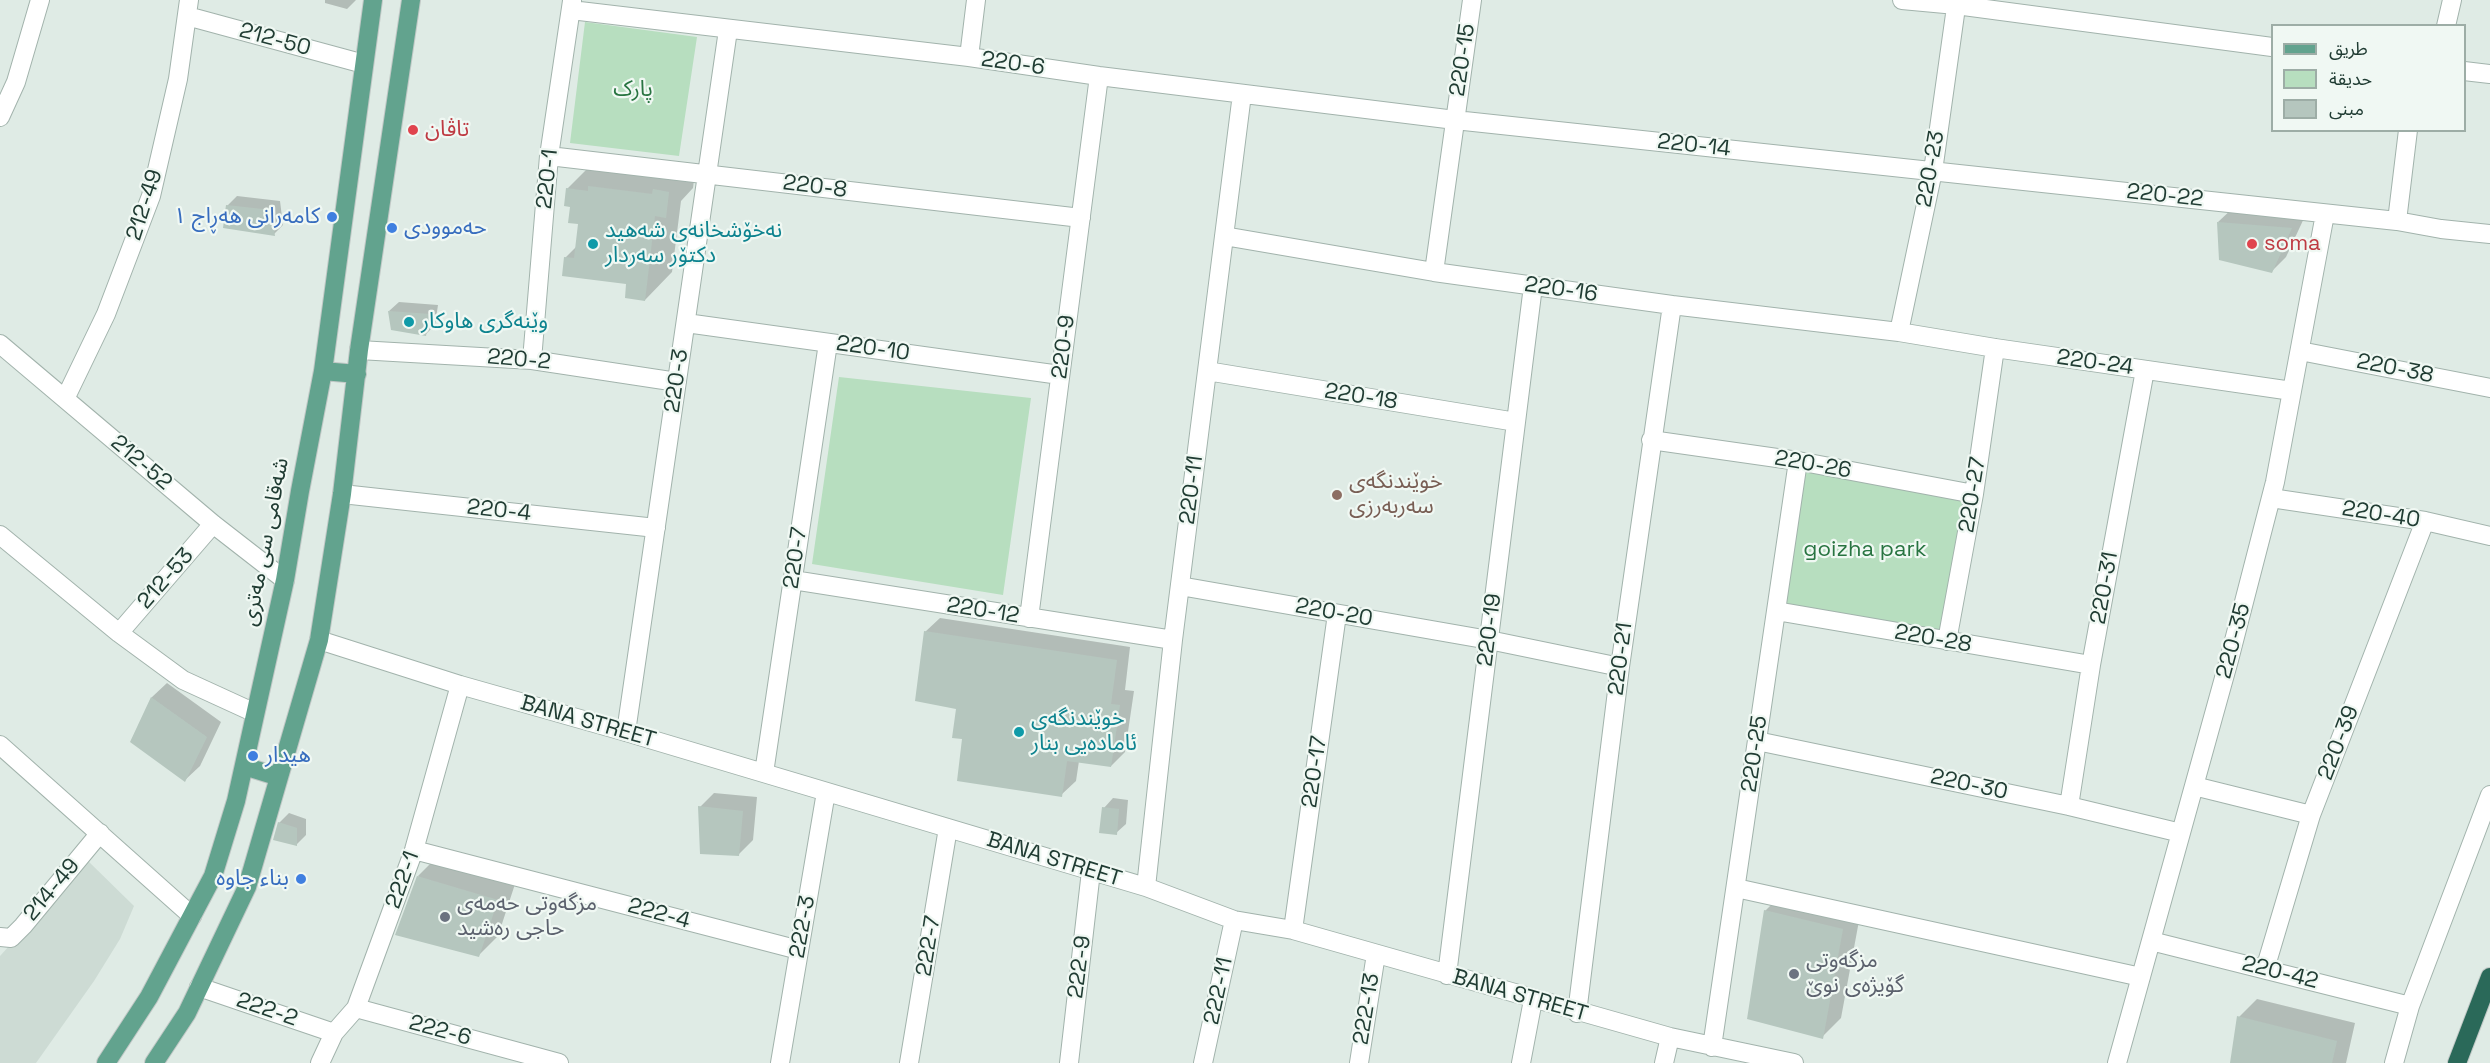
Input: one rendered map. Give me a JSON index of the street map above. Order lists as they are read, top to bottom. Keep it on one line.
{"streets":{"main road":["شەقامی سی مەتری"],"street":["212-50","220-15","220-6","220-14","220-23","220-1","220-8","220-22","212-49","220-16","220-9","220-10","220-2","220-24","220-38","220-3","220-18","212-52","220-26","220-11","220-27","220-4","220-40","220-7","212-53","220-31","220-12","220-20","220-19","220-28","220-35","220-21","BANA STREET","220-39","220-25","220-17","220-30","222-1","214-49","222-4","222-3","222-7","222-9","220-42","222-11","222-13","222-2","222-6"]},"crossings":[["212-50","212-49"],["212-50","شەقامی سی مەتری"],["220-15","220-6"],["220-15","220-14"],["220-15","220-16"],["220-6","220-14"],["220-6","220-1"],["220-6","220-9"],["220-6","220-3"],["220-6","220-11"],["220-14","220-23"],["220-14","220-22"],["220-23","220-22"],["220-23","220-16"],["220-23","220-24"],["220-1","220-8"],["220-1","220-2"],["220-8","220-9"],["220-8","220-3"],["220-22","220-35"],["212-49","212-52"],["220-16","220-24"],["220-16","220-11"],["220-16","220-19"],["220-16","220-21"],["220-9","220-10"],["220-9","220-12"],["220-10","220-3"],["220-10","220-7"],["220-2","220-3"],["220-24","220-27"],["220-24","220-31"],["220-24","220-35"],["220-38","220-35"],["220-3","220-4"],["220-3","BANA STREET"],["220-18","220-11"],["220-18","220-19"],["212-52","شەقامی سی مەتری"],["212-52","212-53"],["220-26","220-27"],["220-26","220-21"],["220-26","220-25"],["220-11","220-12"],["220-11","220-20"],["220-11","BANA STREET"],["220-27","220-28"],["220-40","220-35"],["220-40","220-39"],["220-7","220-12"],["220-7","BANA STREET"],["220-31","220-28"],["220-31","220-30"],["220-20","220-19"],["220-20","220-21"],["220-20","220-17"],["220-19","BANA STREET"],["220-28","220-25"],["220-35","220-30"],["220-35","220-42"],["220-21","BANA STREET"],["BANA STREET","220-25"],["BANA STREET","220-17"],["BANA STREET","222-1"],["BANA STREET","222-3"],["BANA STREET","222-7"],["BANA STREET","222-9"],["BANA STREET","222-11"],["BANA STREET","222-13"],["220-39","220-42"],["220-25","220-30"],["222-1","222-4"],["222-1","222-2"],["222-1","222-6"],["222-4","222-3"]],"parks":["پارک","goizha park"],"places":["تاڤان","کامەرانی هەڕاج ۱","حەموودی","نەخۆشخانەی شەهید دکتۆر سەردار","soma","وێنەگری هاوکار","خوێندنگەی سەربەرزی","خوێندنگەی ئامادەیی بنار","هيدار","بناء جاوە","مزگەوتی حەمەی حاجی رەشید","مزگەوتی گۆیژەی نوێ"],"legend":["طريق","حديقة","مبنى"]}
